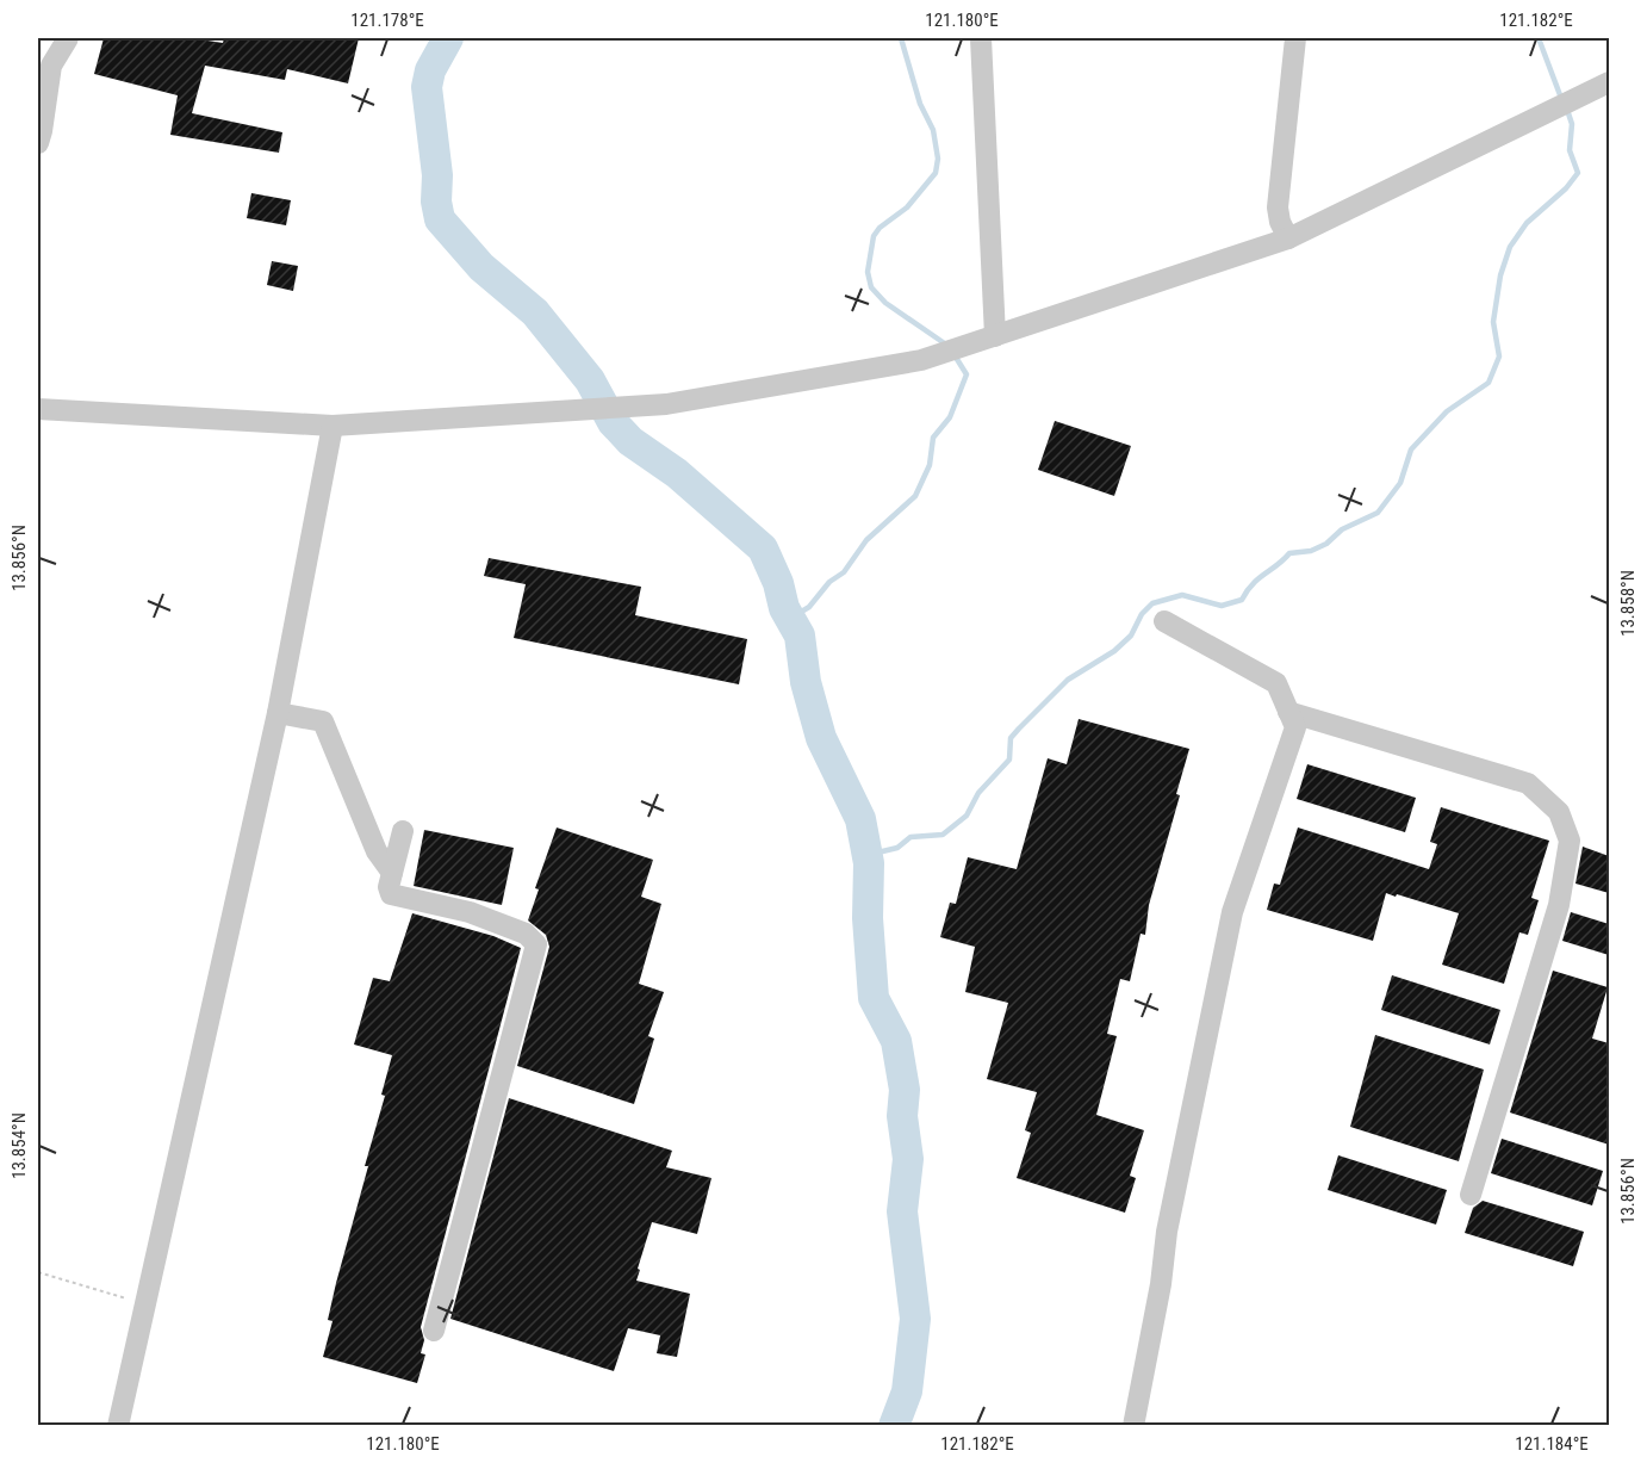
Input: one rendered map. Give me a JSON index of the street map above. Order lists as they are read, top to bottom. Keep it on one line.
{"coordinates":["121.178°E","121.180°E","121.182°E","13.856°N","13.858°N","13.854°N","121.184°E"]}
